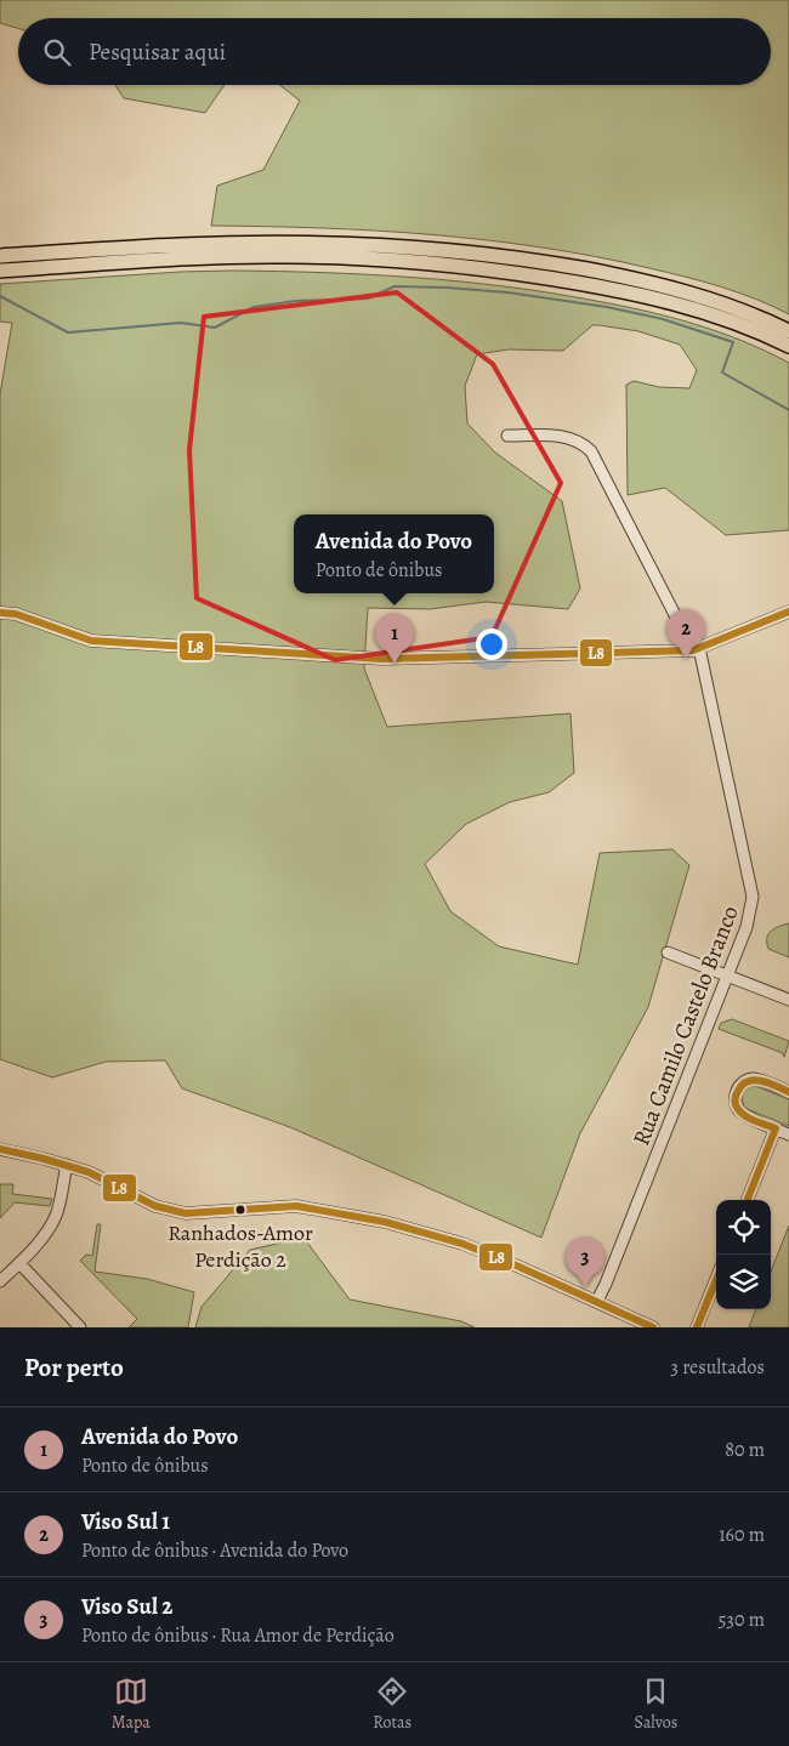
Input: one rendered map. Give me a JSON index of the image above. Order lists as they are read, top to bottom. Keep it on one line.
{"streets":{"street":["Rua Camilo Castelo Branco"]},"places":["Ranhados-Amor Perdição 2"],"lines":["transit line L8"],"page":{"search":"Pesquisar aqui","popup":["Avenida do Povo","Ponto de ônibus"],"pins":["2","1","3"],"heading":["Por perto","3 resultados"],"list":[{"mark":"1","name":"Avenida do Povo","note":"Ponto de ônibus","value":"80 m"},{"mark":"2","name":"Viso Sul 1","note":"Ponto de ônibus · Avenida do Povo","value":"160 m"},{"mark":"3","name":"Viso Sul 2","note":"Ponto de ônibus · Rua Amor de Perdição","value":"530 m"}],"nav":["Mapa","Rotas","Salvos"]}}
